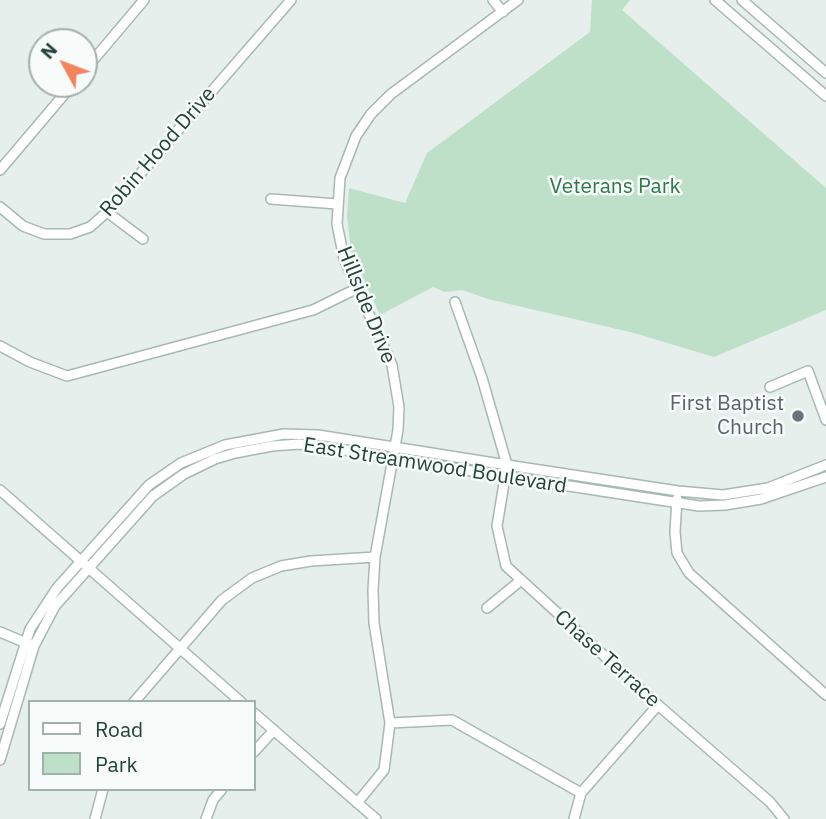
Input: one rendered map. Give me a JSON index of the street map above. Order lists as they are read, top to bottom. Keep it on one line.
{"streets":{"street":["Robin Hood Drive","Hillside Drive","East Streamwood Boulevard","Chase Terrace"]},"crossings":[["Hillside Drive","East Streamwood Boulevard"],["East Streamwood Boulevard","Chase Terrace"]],"parks":["Veterans Park"],"places":["First Baptist Church"],"legend":["Road","Park"],"north":"top left"}
